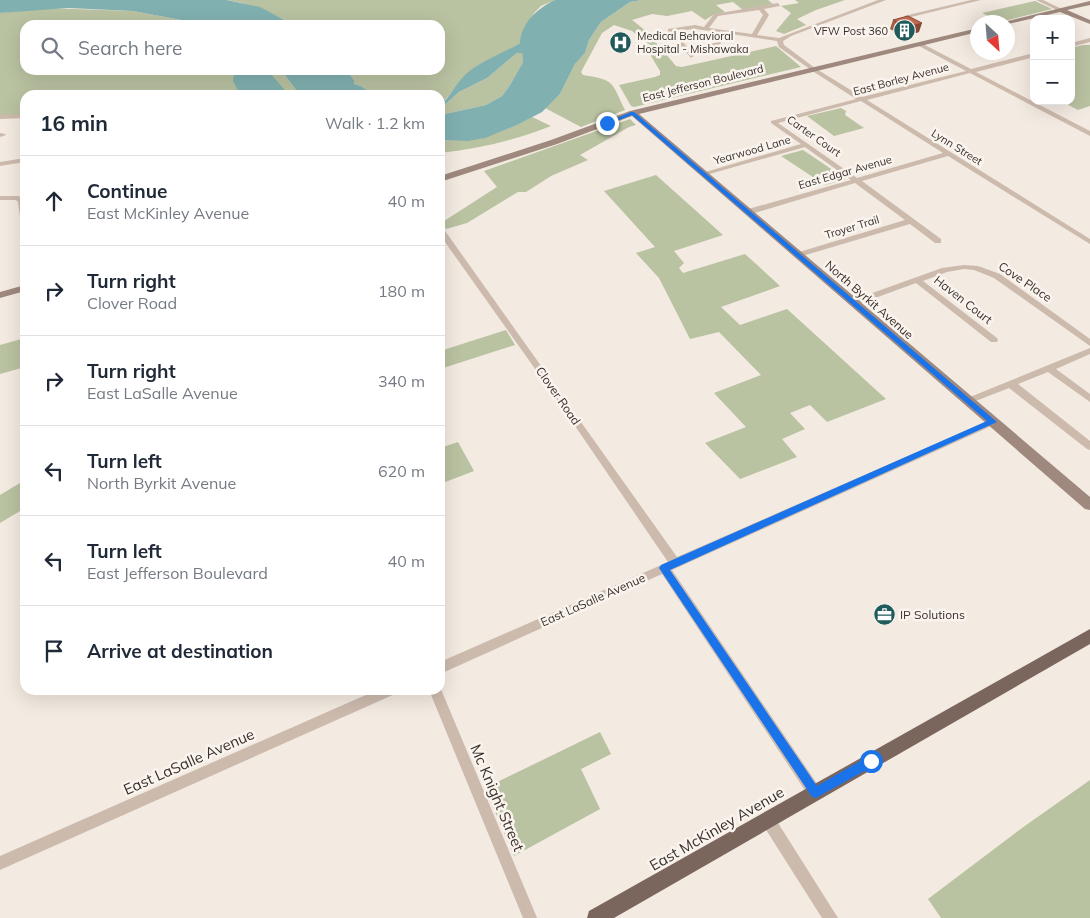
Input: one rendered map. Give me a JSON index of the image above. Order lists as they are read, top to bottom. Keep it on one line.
{"streets":{"main road":["East McKinley Avenue"],"street":["East Borley Avenue","East Jefferson Boulevard","Carter Court","Lynn Street","Yearwood Lane","East Edgar Avenue","Troyer Trail","Cove Place","North Byrkit Avenue","Haven Court","Clover Road","East LaSalle Avenue","Mc Knight Street"]},"crossings":[["East Borley Avenue","Carter Court"],["East Borley Avenue","Lynn Street"],["East Jefferson Boulevard","Lynn Street"],["East Jefferson Boulevard","North Byrkit Avenue"],["Carter Court","Yearwood Lane"],["Carter Court","East Edgar Avenue"],["Carter Court","Troyer Trail"],["Lynn Street","East Edgar Avenue"],["Yearwood Lane","North Byrkit Avenue"],["East Edgar Avenue","North Byrkit Avenue"],["Troyer Trail","North Byrkit Avenue"],["Cove Place","North Byrkit Avenue"],["Cove Place","Haven Court"],["North Byrkit Avenue","East LaSalle Avenue"],["Clover Road","East LaSalle Avenue"],["Clover Road","East McKinley Avenue"]],"places":{"building":["VFW Post 360"],"hospital":["Medical Behavioral Hospital - Mishawaka"],"office":["IP Solutions"]},"north":"bottom right","page":{"map_buttons":["+","−"],"search":"Search here","heading":["16 min","Walk · 1.2 km"],"list":[["Continue","East McKinley Avenue","40 m"],["Turn right","Clover Road","180 m"],["Turn right","East LaSalle Avenue","340 m"],["Turn left","North Byrkit Avenue","620 m"],["Turn left","East Jefferson Boulevard","40 m"],"Arrive at destination"]}}
